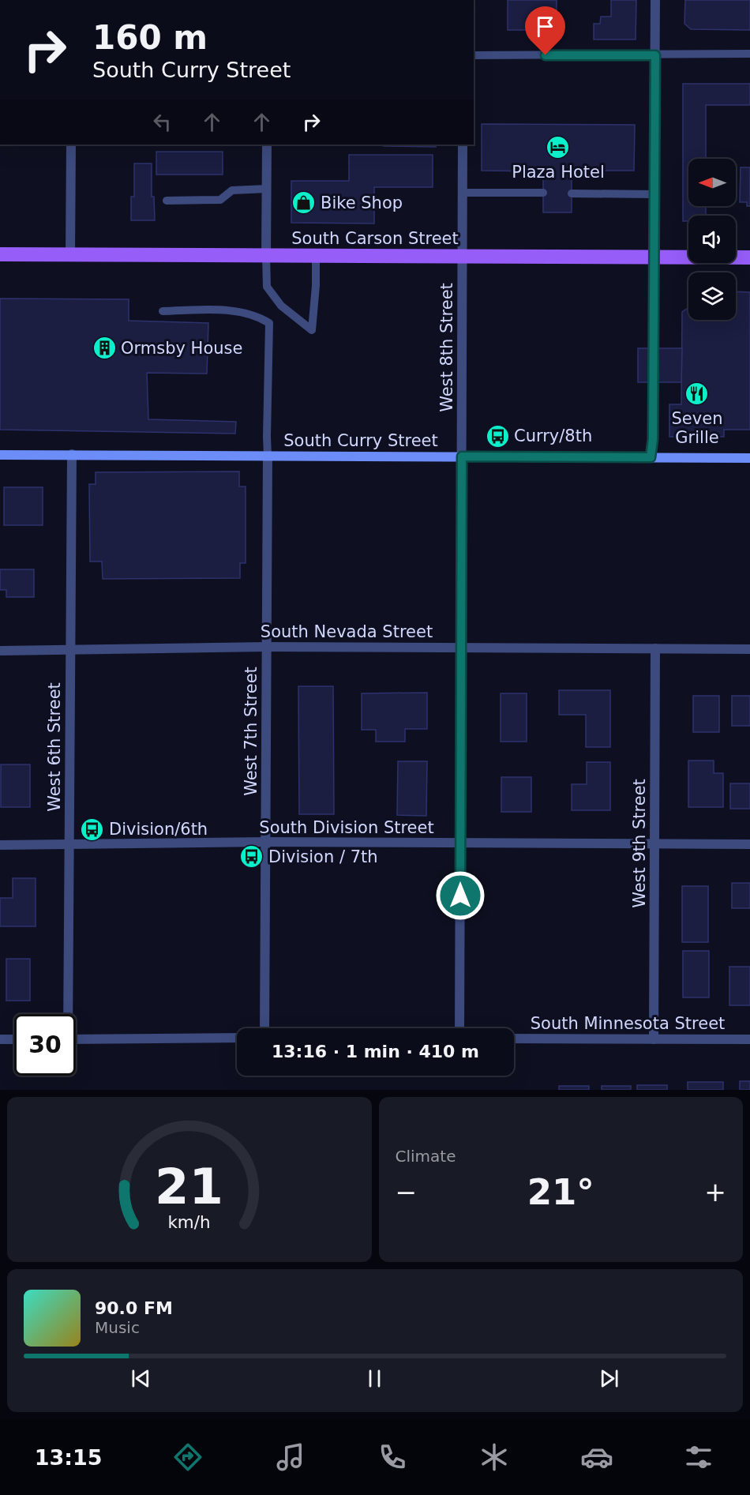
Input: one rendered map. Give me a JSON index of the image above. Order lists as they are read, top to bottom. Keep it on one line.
{"streets":{"main road":["South Carson Street"],"street":["West 8th Street","South Curry Street","South Nevada Street","West 7th Street","West 6th Street","South Division Street","West 9th Street","South Minnesota Street"]},"crossings":[["South Carson Street","West 8th Street"],["West 8th Street","South Curry Street"],["West 8th Street","South Nevada Street"],["West 8th Street","South Division Street"],["South Curry Street","West 7th Street"],["South Curry Street","West 6th Street"],["South Nevada Street","West 7th Street"],["South Nevada Street","West 6th Street"],["South Nevada Street","West 9th Street"],["West 7th Street","South Division Street"],["West 6th Street","South Division Street"],["South Division Street","West 9th Street"],["West 9th Street","South Minnesota Street"]],"places":{"hotel":["Plaza Hotel"],"shop":["Bike Shop"],"building":["Ormsby House"],"restaurant":["Seven Grille"],"bus stop":["Curry/8th","Division/6th","Division / 7th"]},"north":"left","page":{"turn":["160 m","South Curry Street"],"limit":"30","trip":"13:16 · 1 min · 410 m","tile":"Climate","heat":["−","21°","+"],"song":["90.0 FM","Music"],"tabs":"13:15","gauge":["21","km/h"]}}
